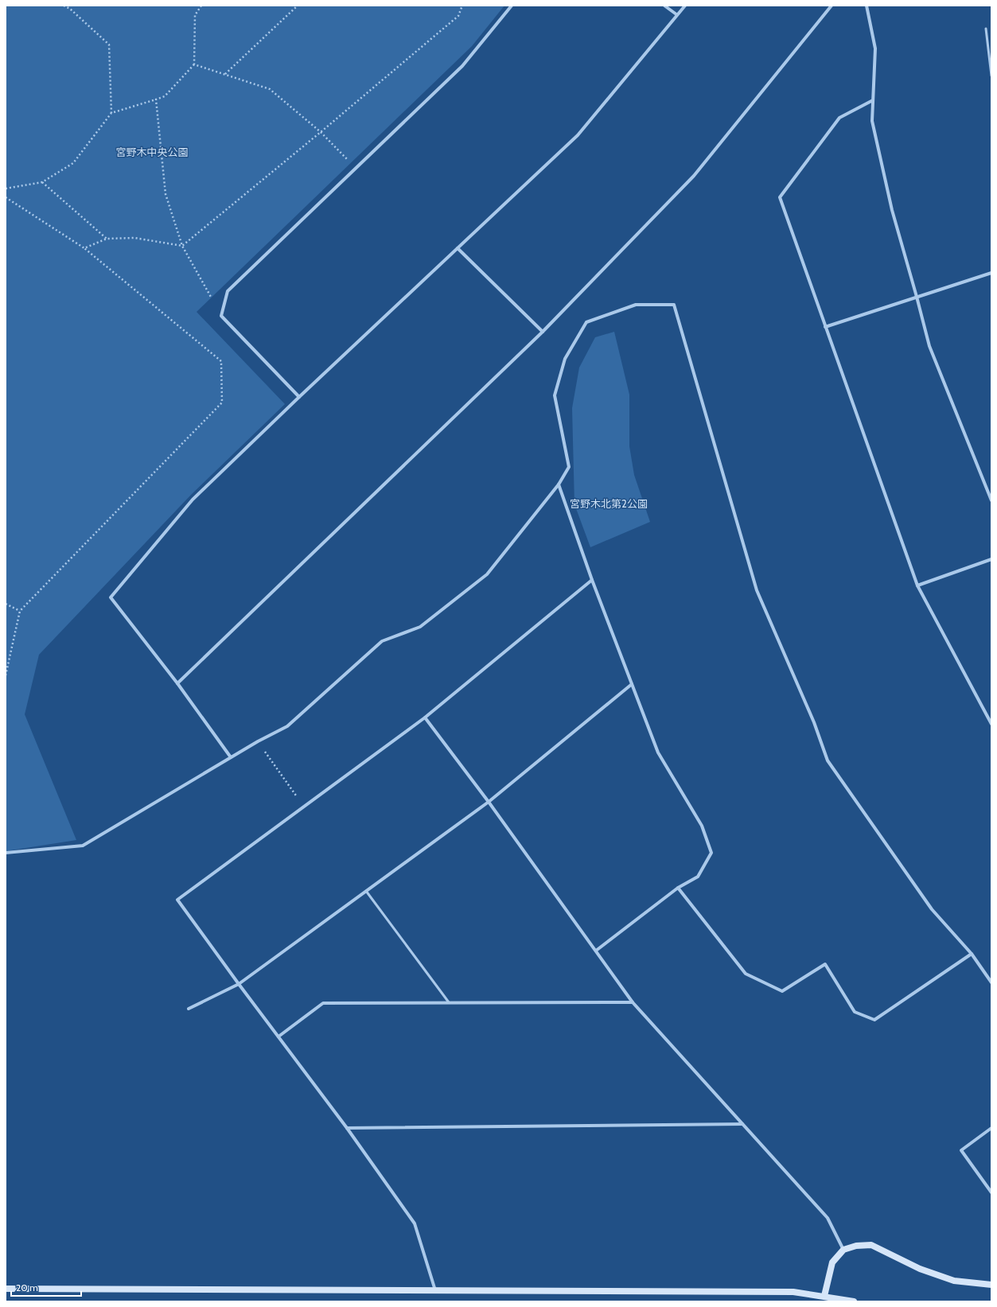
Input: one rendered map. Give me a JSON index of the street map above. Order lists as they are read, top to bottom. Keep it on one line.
{"parks":["宮野木中央公園","宮野木北第2公園"],"scale_bar":"20 m"}
